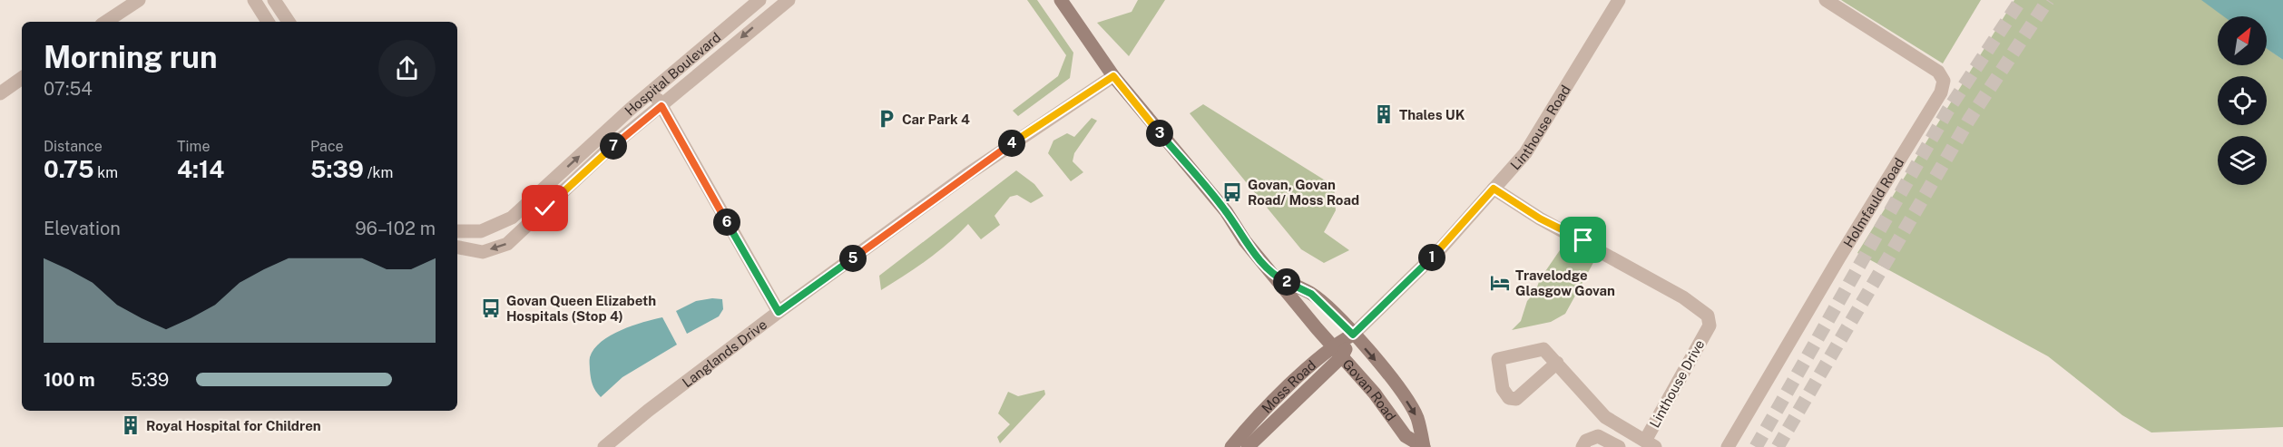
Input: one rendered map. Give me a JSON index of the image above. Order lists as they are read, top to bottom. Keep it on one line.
{"streets":{"street":["Hospital Boulevard","Linthouse Road","Holmfauld Road","Langlands Drive","Linthouse Drive","Moss Road","Govan Road"]},"crossings":[["Linthouse Road","Linthouse Drive"],["Linthouse Road","Moss Road"],["Langlands Drive","Govan Road"],["Moss Road","Govan Road"]],"places":{"building":["Thales UK","Royal Hospital for Children"],"parking":["Car Park 4"],"bus stop":["Govan, Govan Road/ Moss Road","Govan Queen Elizabeth Hospitals (Stop 4)"],"hotel":["Travelodge Glasgow Govan"]},"north":"top right","page":{"heading":["Morning run","07:54"],"stats":[["Distance","0.75 km"],["Time","4:14"],["Pace","5:39 /km"]],"pins":["3","4","7","6","1","5","2"],"chart":["Elevation","96–102 m"],"list":[{"name":"100 m","note":"5:39"}]}}
